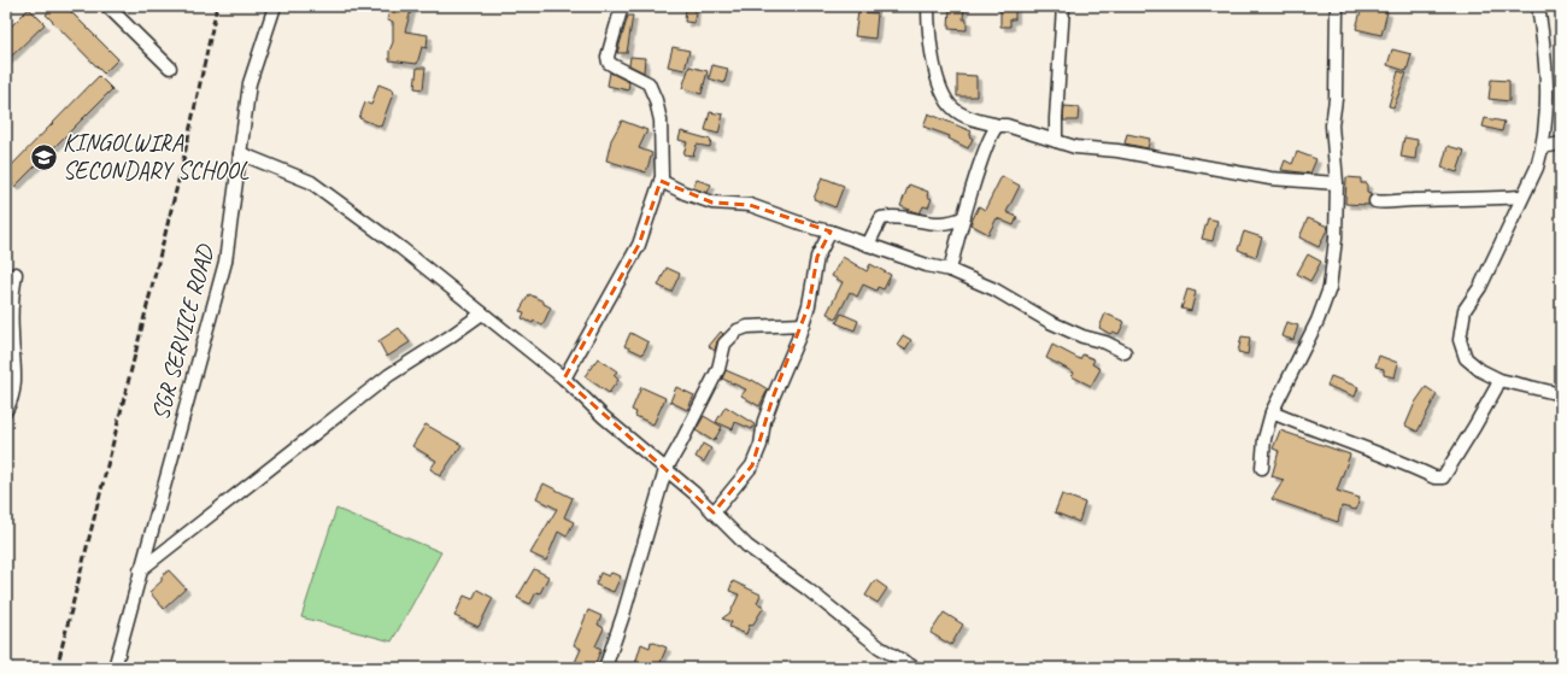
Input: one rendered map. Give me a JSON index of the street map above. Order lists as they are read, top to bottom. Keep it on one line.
{"streets":{"street":["SGR SERVICE ROAD"]},"places":{"school or university":["KINGOLWIRA SECONDARY SCHOOL"]}}
